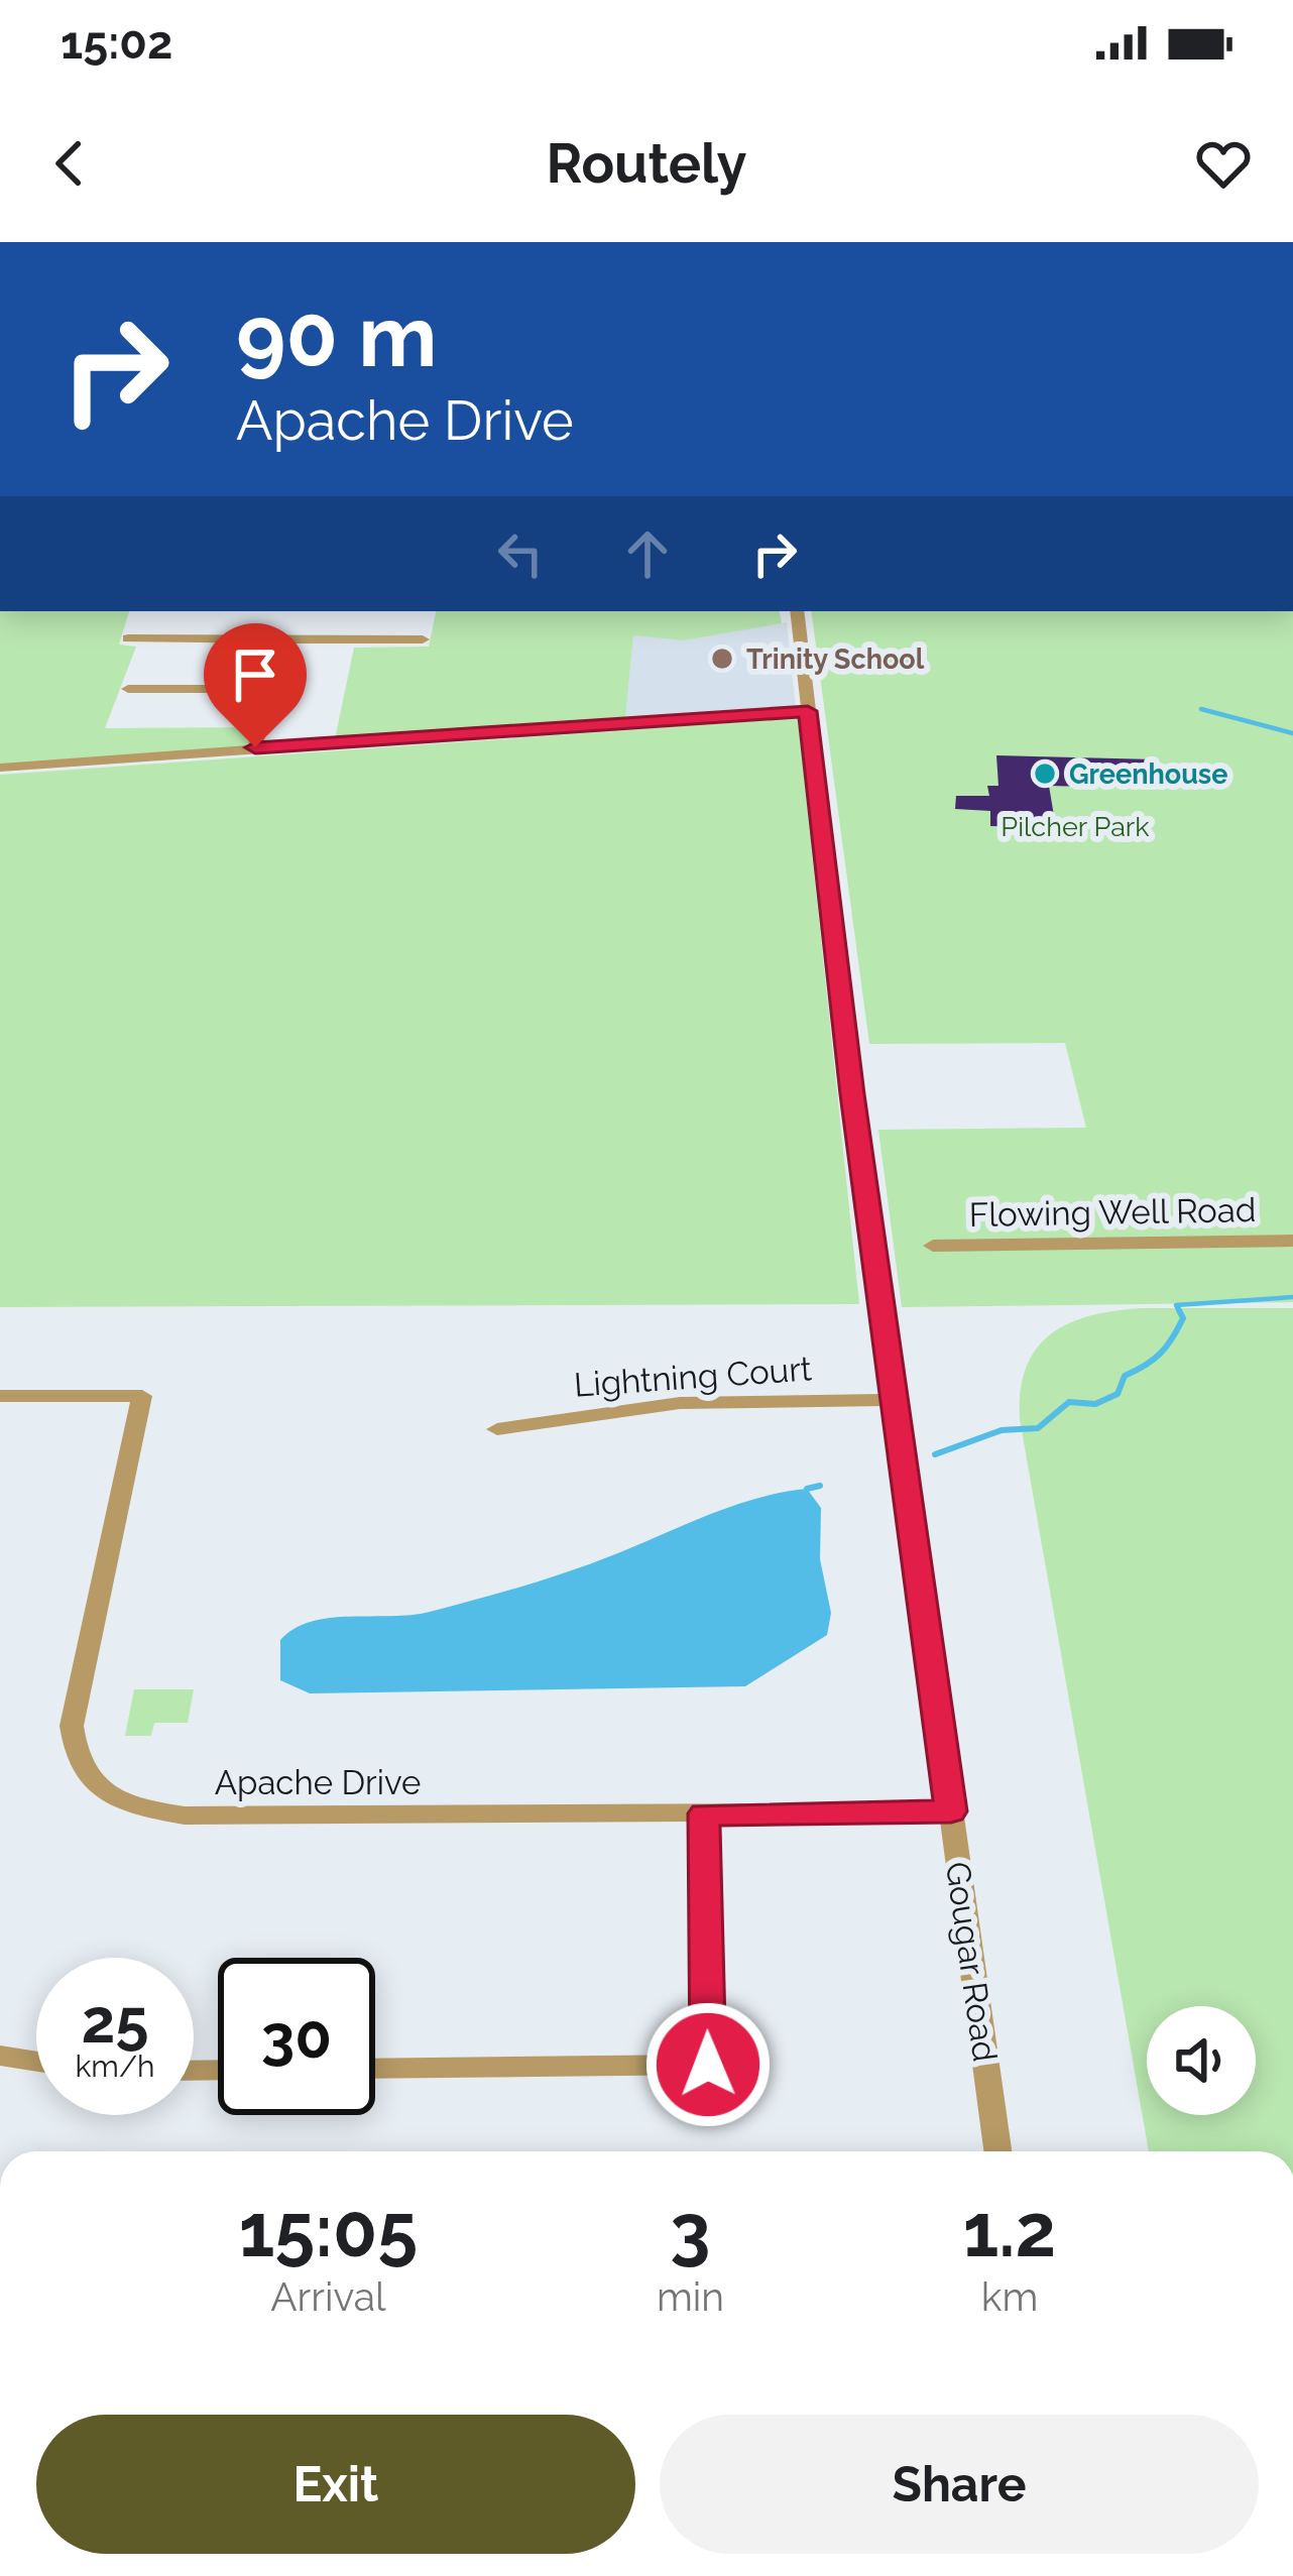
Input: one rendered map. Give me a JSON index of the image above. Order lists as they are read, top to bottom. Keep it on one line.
{"streets":{"street":["Flowing Well Road","Lightning Court","Apache Drive","Gougar Road"]},"crossings":[["Lightning Court","Gougar Road"],["Apache Drive","Gougar Road"]],"parks":["Pilcher Park"],"places":["Trinity School","Greenhouse"],"page":{"status":"15:02","header":"Routely","turn":["90 m","Apache Drive"],"speed":"25 km/h","limit":"30","eta":["15:05","Arrival","3","min","1.2","km"],"buttons":["Exit","Share"]}}
